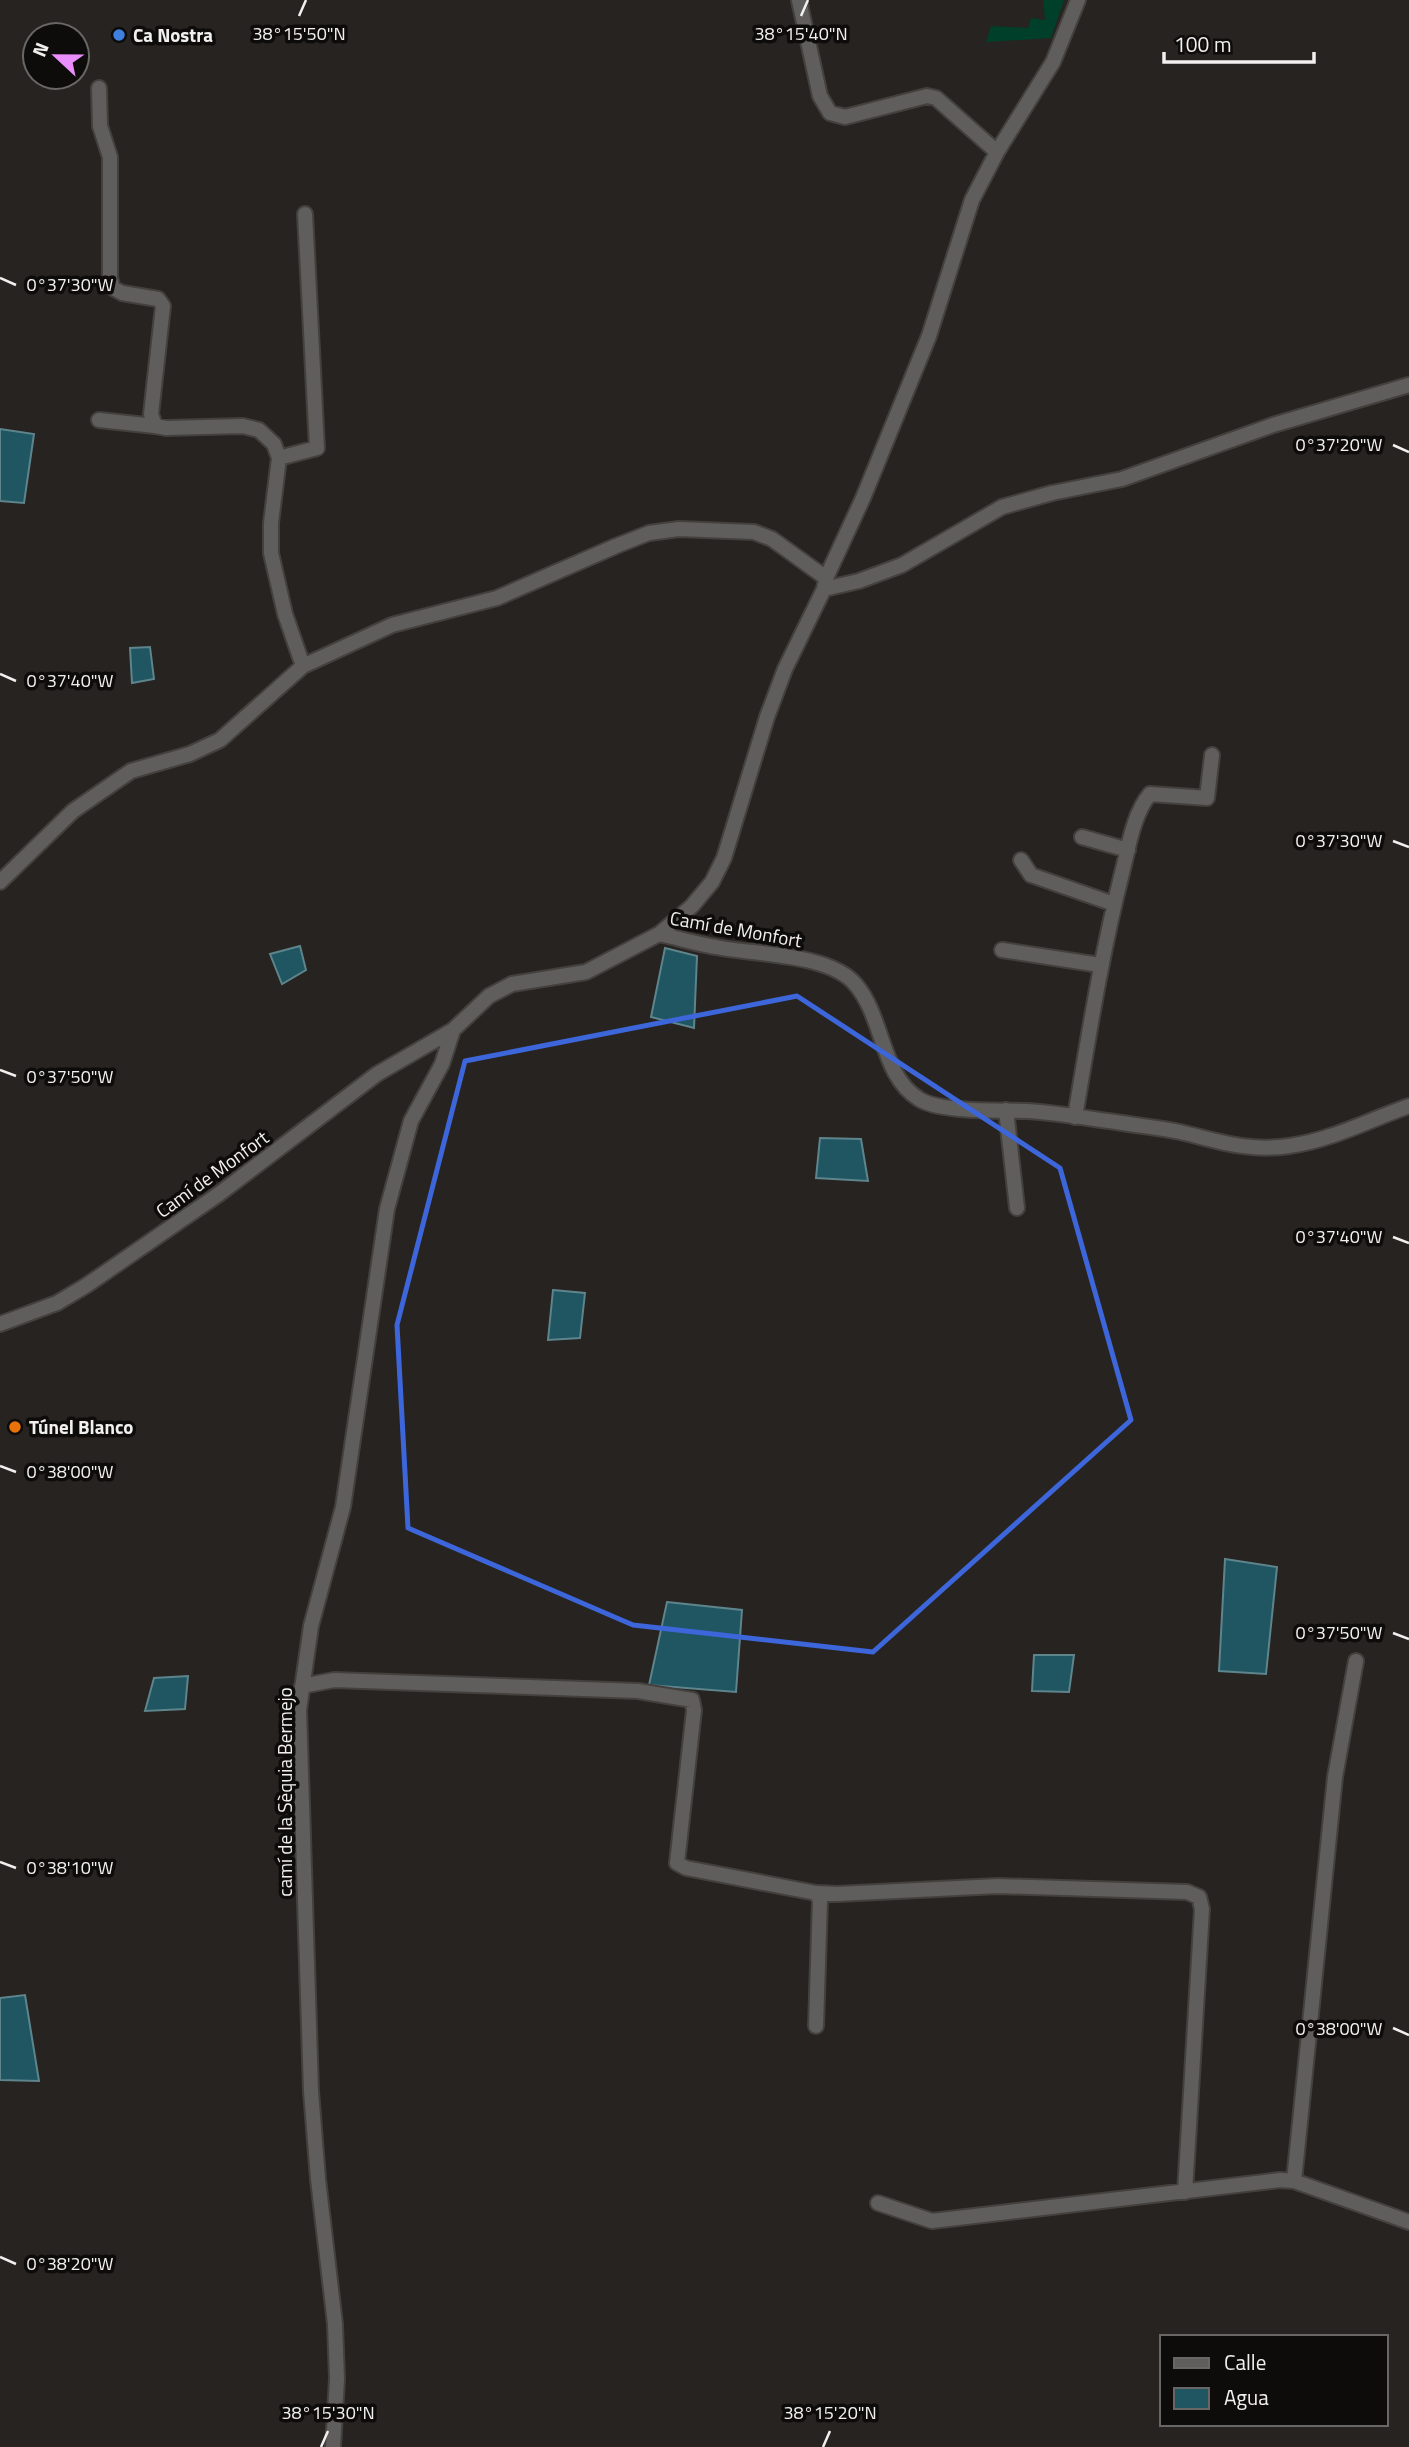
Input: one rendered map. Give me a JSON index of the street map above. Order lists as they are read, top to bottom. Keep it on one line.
{"streets":{"street":["Camí de Monfort","camí de la Sèquia Bermejo"]},"crossings":[["Camí de Monfort","camí de la Sèquia Bermejo"]],"places":["Ca Nostra","Túnel Blanco"],"legend":["Calle","Agua"],"scale_bar":"100 m","north":"left","coordinates":["38°15'50\"N","38°15'40\"N","0°37'30\"W","0°37'20\"W","0°37'40\"W","0°37'50\"W","0°38'00\"W","0°38'10\"W","0°38'20\"W","38°15'30\"N","38°15'20\"N"]}
